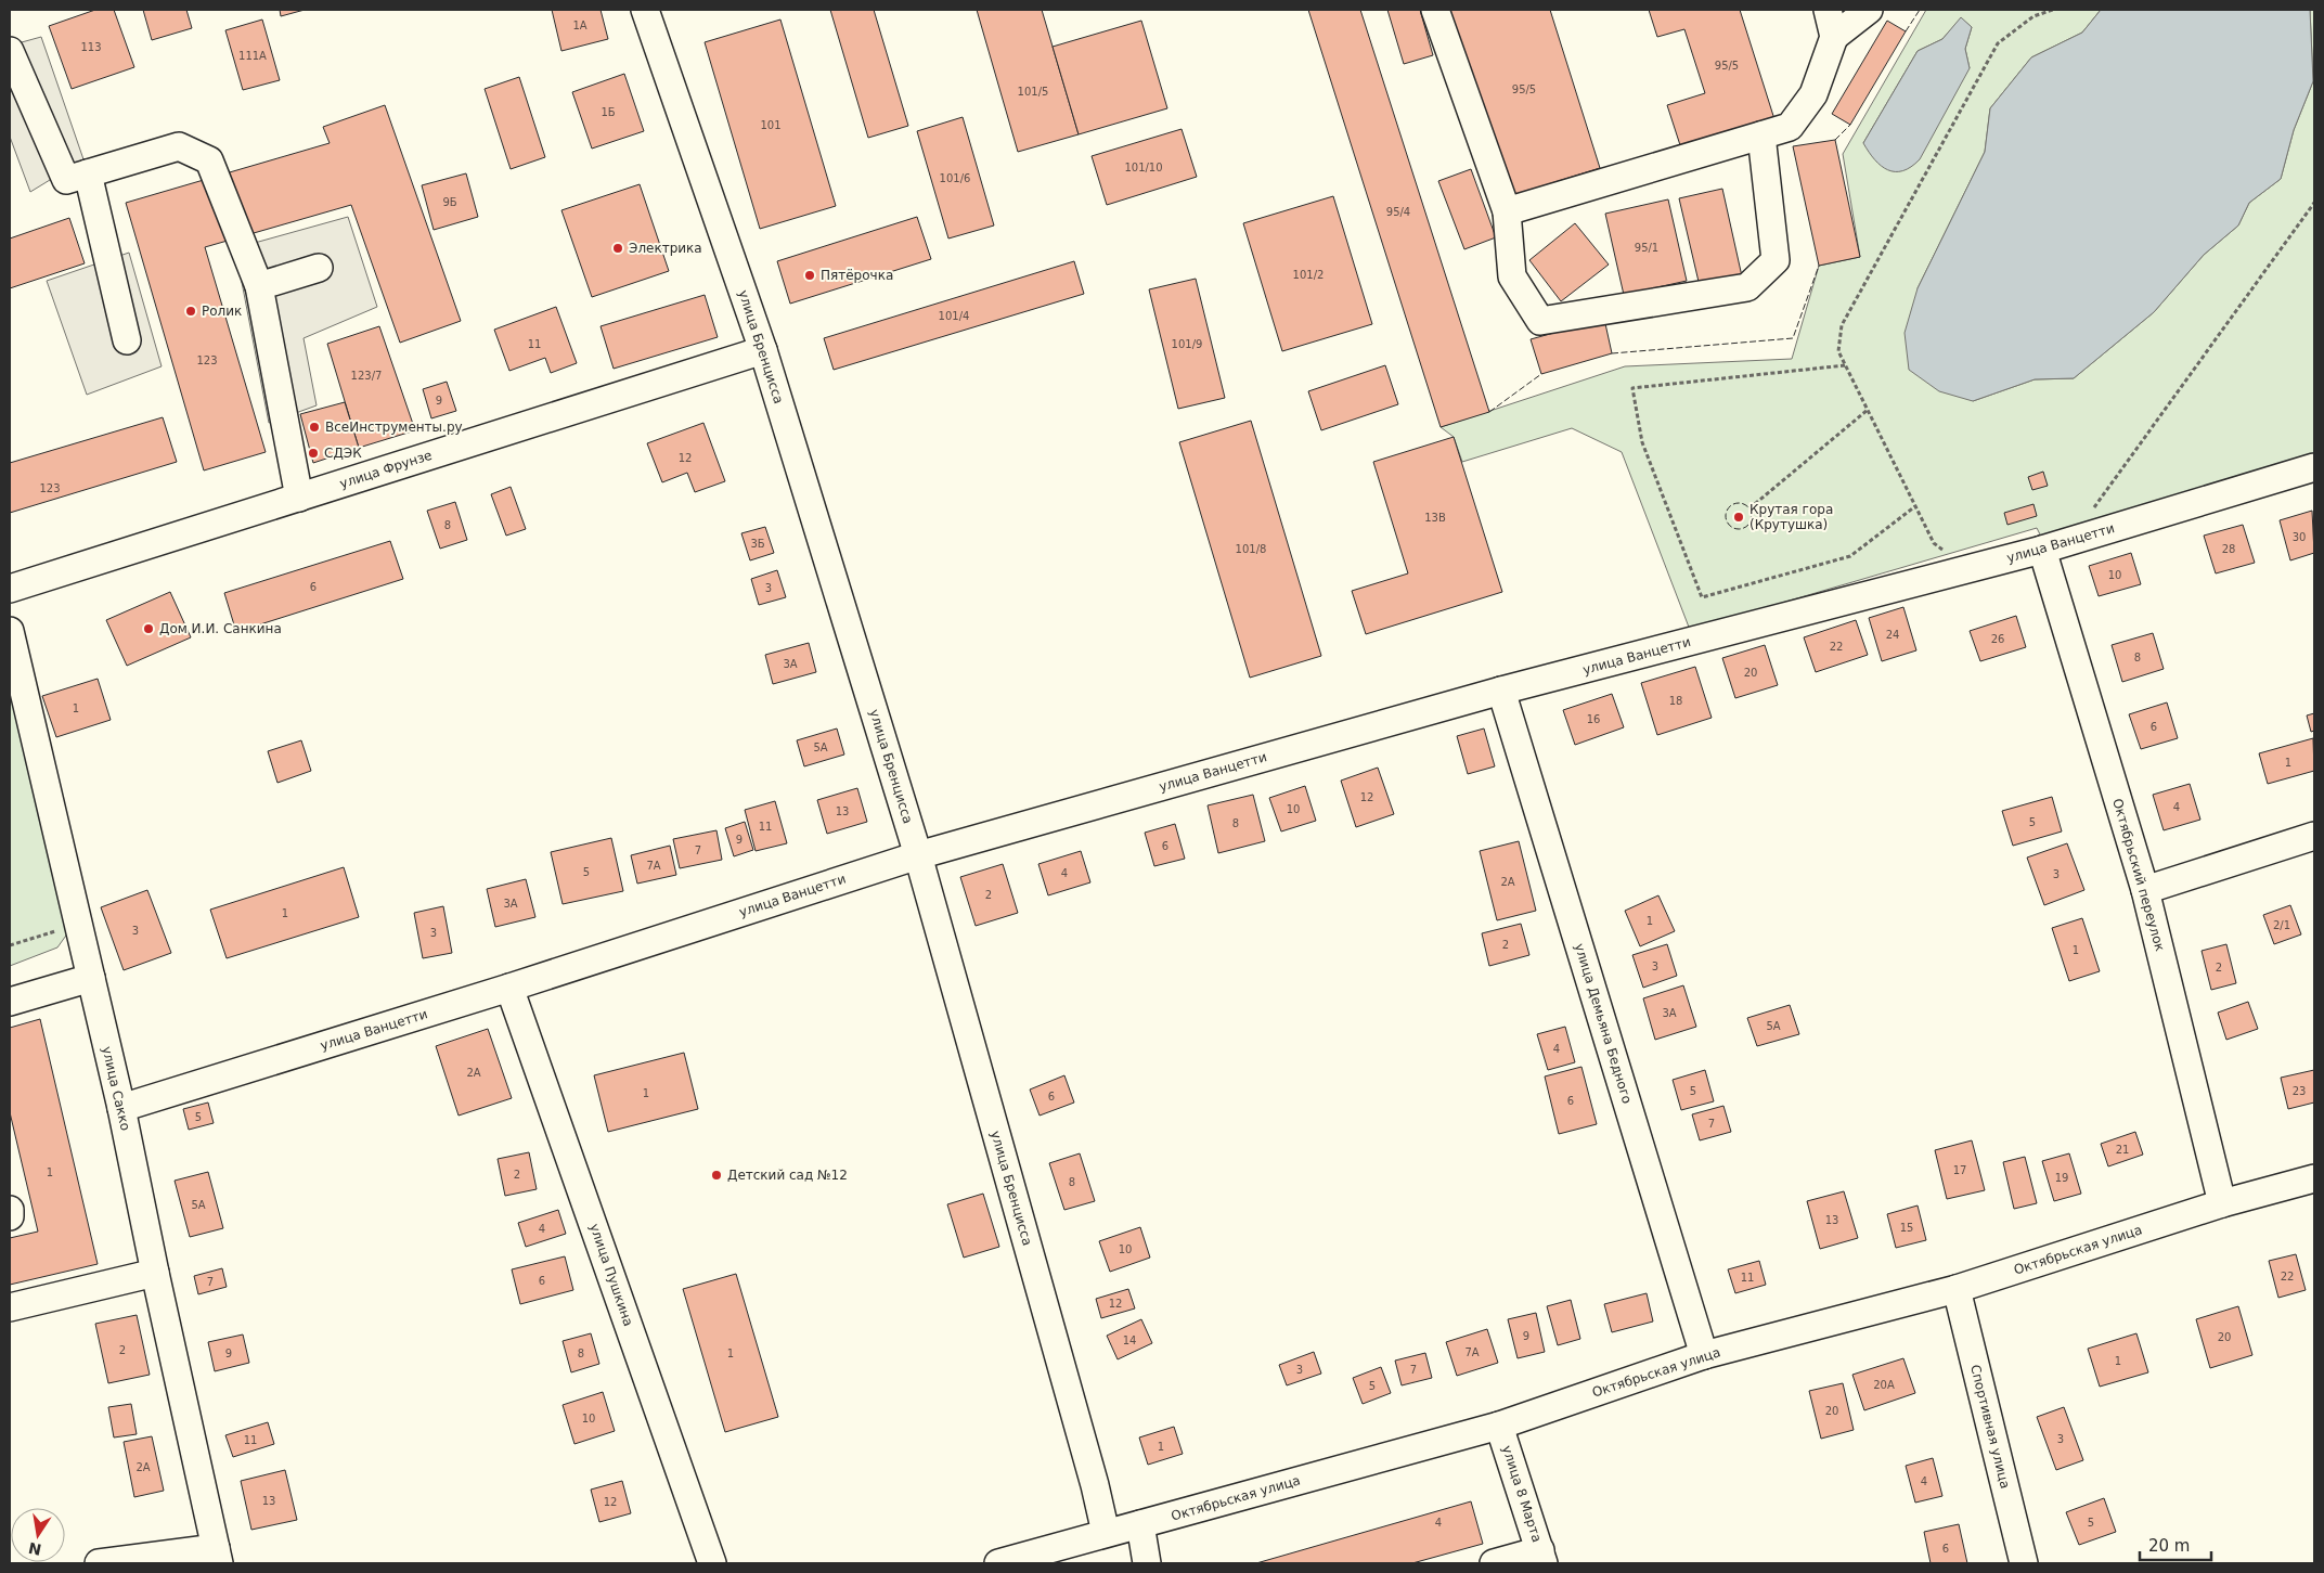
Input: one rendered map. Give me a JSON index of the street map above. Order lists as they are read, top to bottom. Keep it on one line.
{"streets":{"street":["улица Бренцисса","улица Фрунзе","улица Ванцетти","Октябрьский переулок","улица Демьяна Бедного","улица Сакко","Октябрьская улица","улица Пушкина","Спортивная улица","улица 8 Марта"]},"crossings":[["улица Бренцисса","улица Фрунзе"],["улица Бренцисса","улица Ванцетти"],["улица Бренцисса","Октябрьская улица"],["улица Ванцетти","Октябрьский переулок"],["улица Ванцетти","улица Демьяна Бедного"],["улица Ванцетти","улица Сакко"],["улица Ванцетти","улица Пушкина"],["Октябрьский переулок","Октябрьская улица"],["улица Демьяна Бедного","Октябрьская улица"],["Октябрьская улица","Спортивная улица"],["Октябрьская улица","улица 8 Марта"]],"places":["Электрика","Пятёрочка","Ролик","ВсеИнструменты.ру","СДЭК","Крутая гора (Крутушка)","Дом И.И. Санкина","Детский сад №12"],"house_numbers":["1А","113","111А","95/5","95/5","101/5","1Б","101","101/10","101/6","9Б","95/4","95/1","101/2","101/4","11","101/9","123","123/7","9","12","123","13В","8","30","3Б","101/8","28","10","6","3","24","26","22","8","3А","20","18","1","16","6","5А","1","12","4","10","13","5","8","11","9","6","7","7А","5","4","3","2А","2","3А","1","1","2/1","3","3","2","1","3","2","3А","5А","4","2А","5","23","1","6","6","5","7","21","17","1","2","19","8","5А","13","15","4","10","22","11","6","7","12","9","20","14","2","7А","9","8","1","1","3","7","20А","5","20","10","3","11","1","2А","4","13","12","4","5","6"],"scale_bar":"20 m","north":"bottom"}
